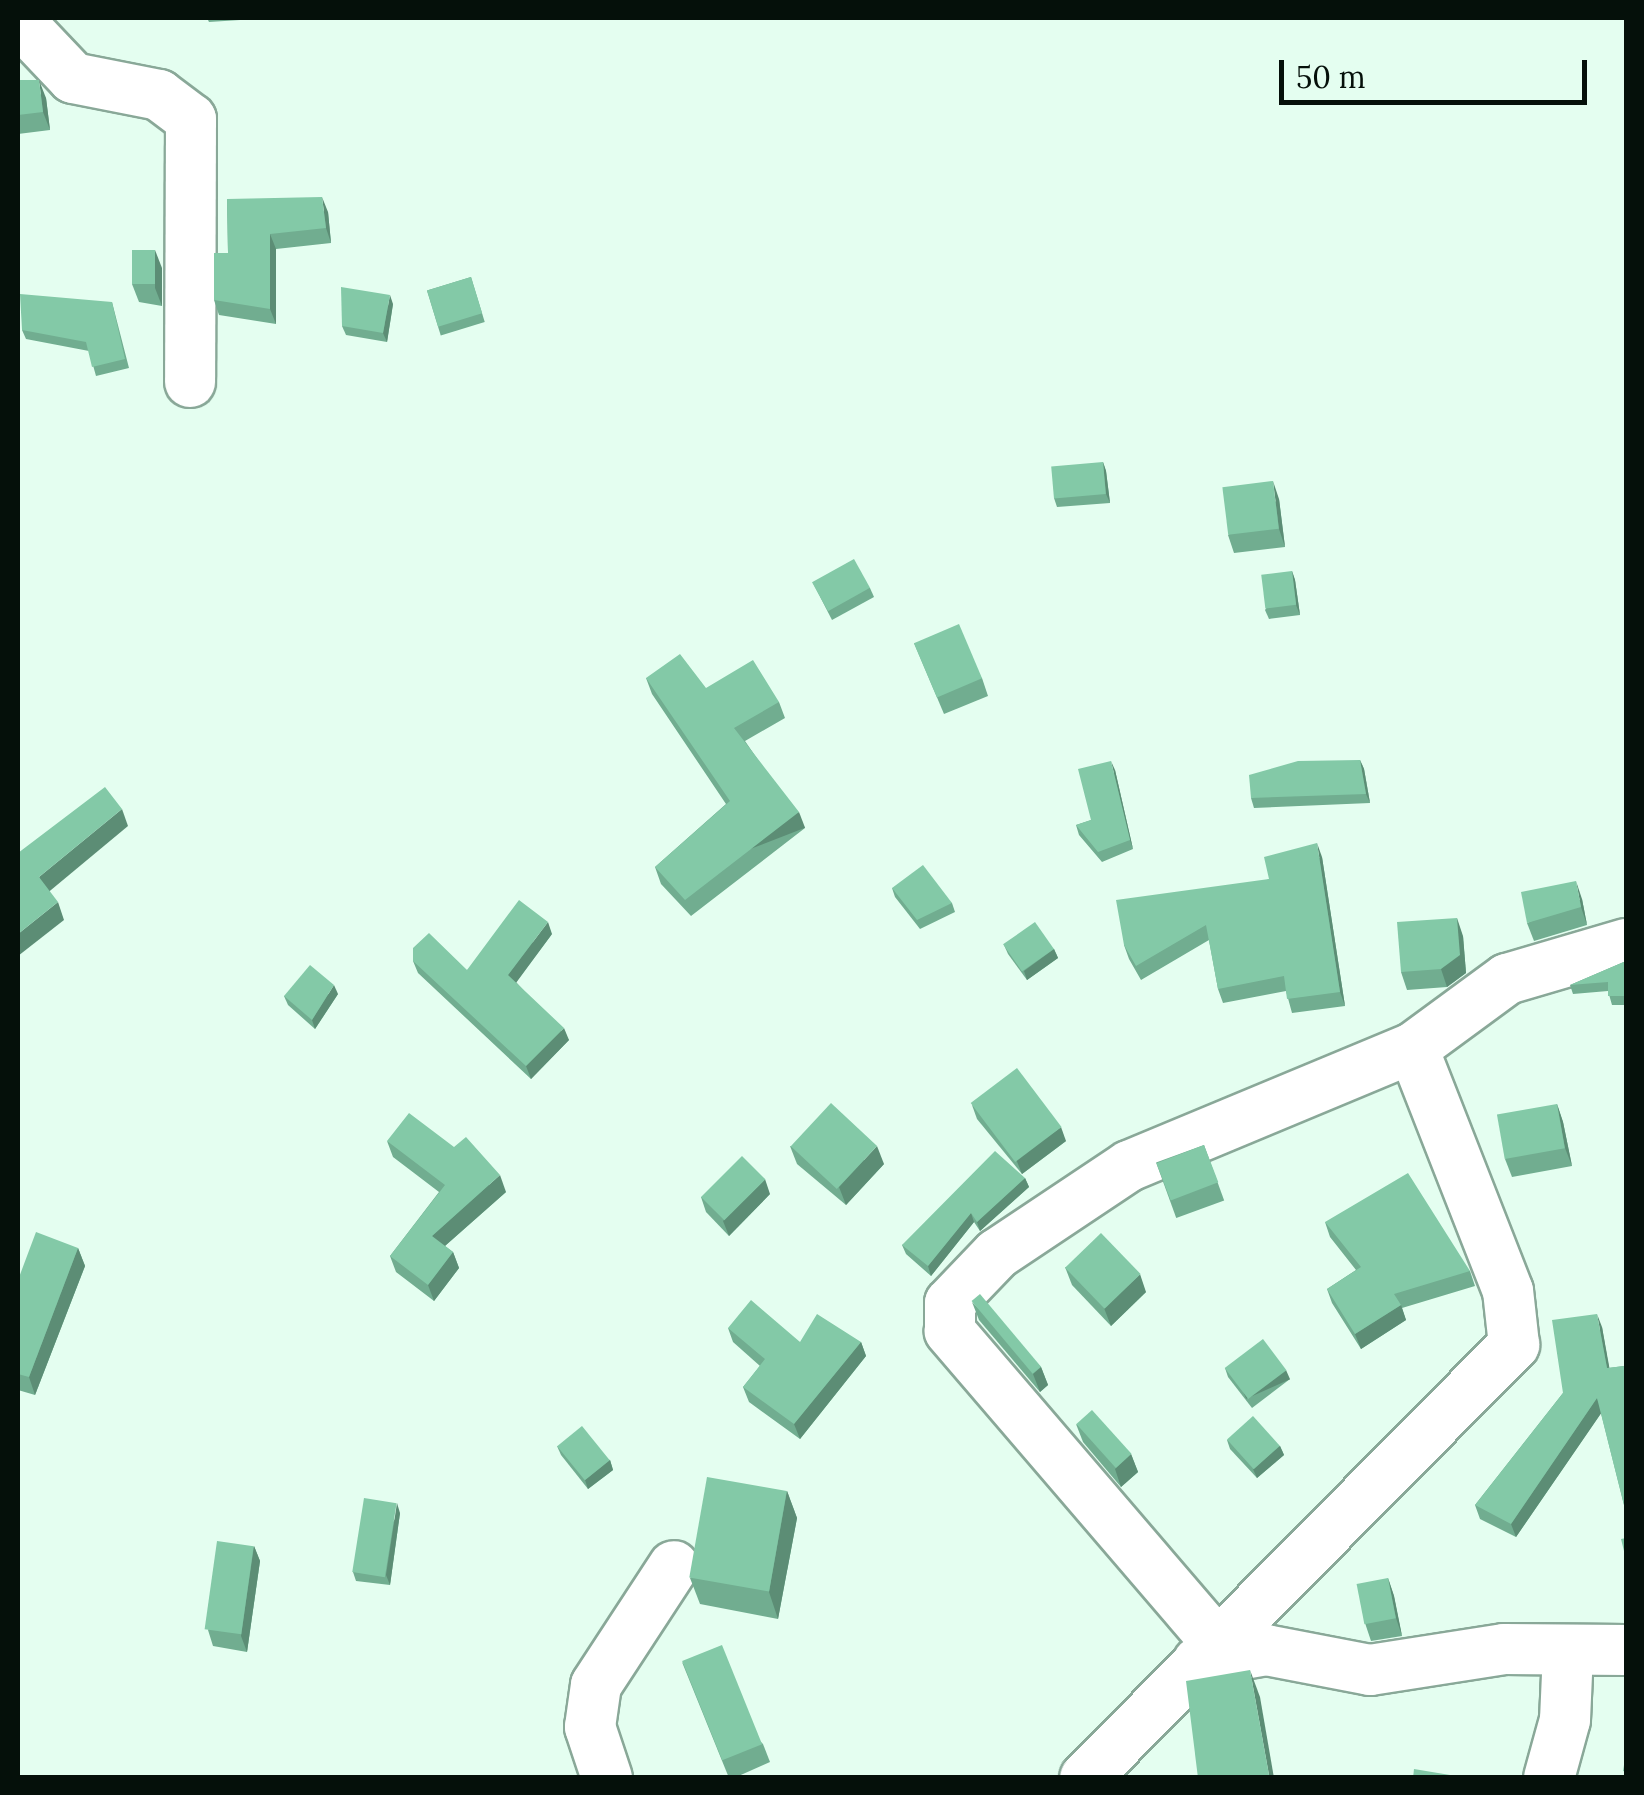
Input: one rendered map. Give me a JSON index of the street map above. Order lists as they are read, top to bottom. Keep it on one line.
{"scale_bar":"50 m"}
